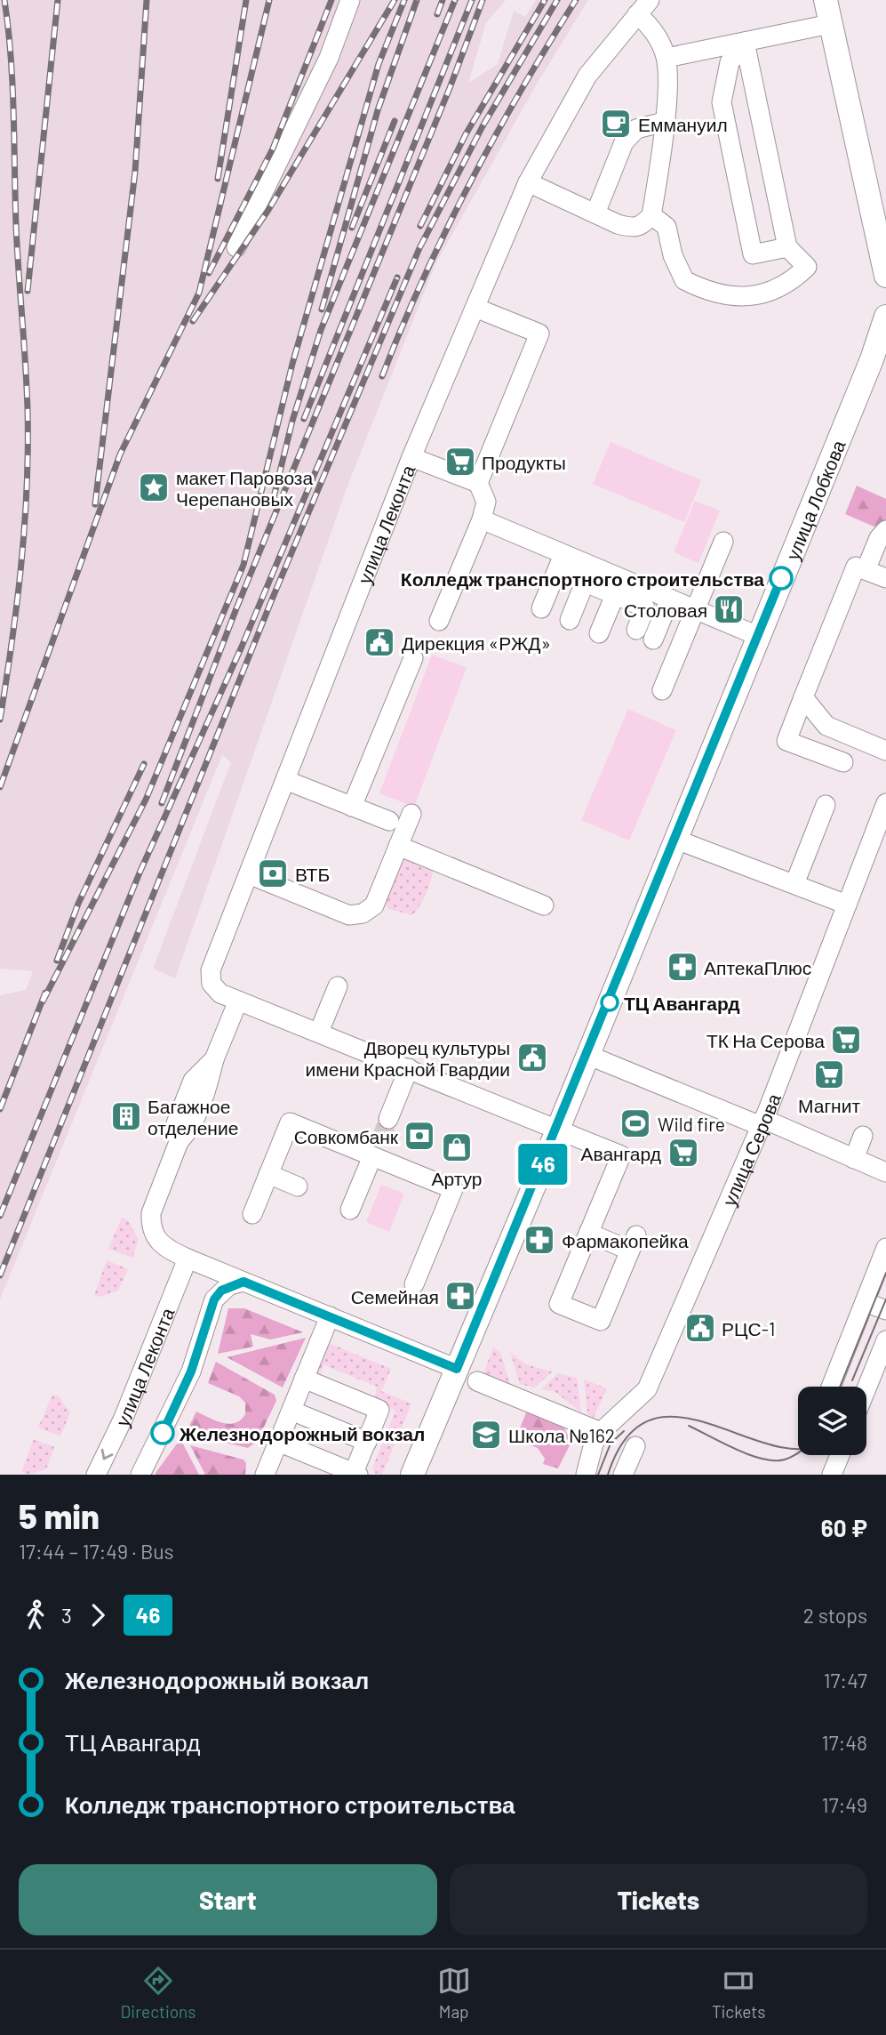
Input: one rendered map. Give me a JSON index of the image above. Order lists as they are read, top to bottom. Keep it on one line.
{"streets":{"main road":["улица Лобкова"],"street":["улица Леконта","улица Серова"]},"places":{"cafe":["Еммануил"],"supermarket":["Продукты","ТК На Серова","Магнит","Авангард"],"place":["макет Паровоза Черепановых"],"other":["Колледж транспортного строительства","ТЦ Авангард","Железнодорожный вокзал"],"restaurant":["Столовая"],"public building":["Дирекция «РЖД»","Дворец культуры имени Красной Гвардии","РЦС-1"],"bank":["ВТБ","Совкомбанк"],"pharmacy":["АптекаПлюс","Фармакопейка","Семейная"],"building":["Багажное отделение"],"sports":["Wild fire"],"shop":["Артур"],"school or university":["Школа №162"]},"lines":["bus line 46"],"page":{"on_map":"46","heading":["5 min","17:44 – 17:49 · Bus","60 ₽"],"legs":["3","46","2 stops"],"list":[{"name":"Железнодорожный вокзал","value":"17:47"},{"name":"ТЦ Авангард","value":"17:48"},{"name":"Колледж транспортного строительства","value":"17:49"}],"buttons":["Start","Tickets"],"tabs":["Directions","Map","Tickets"]}}
